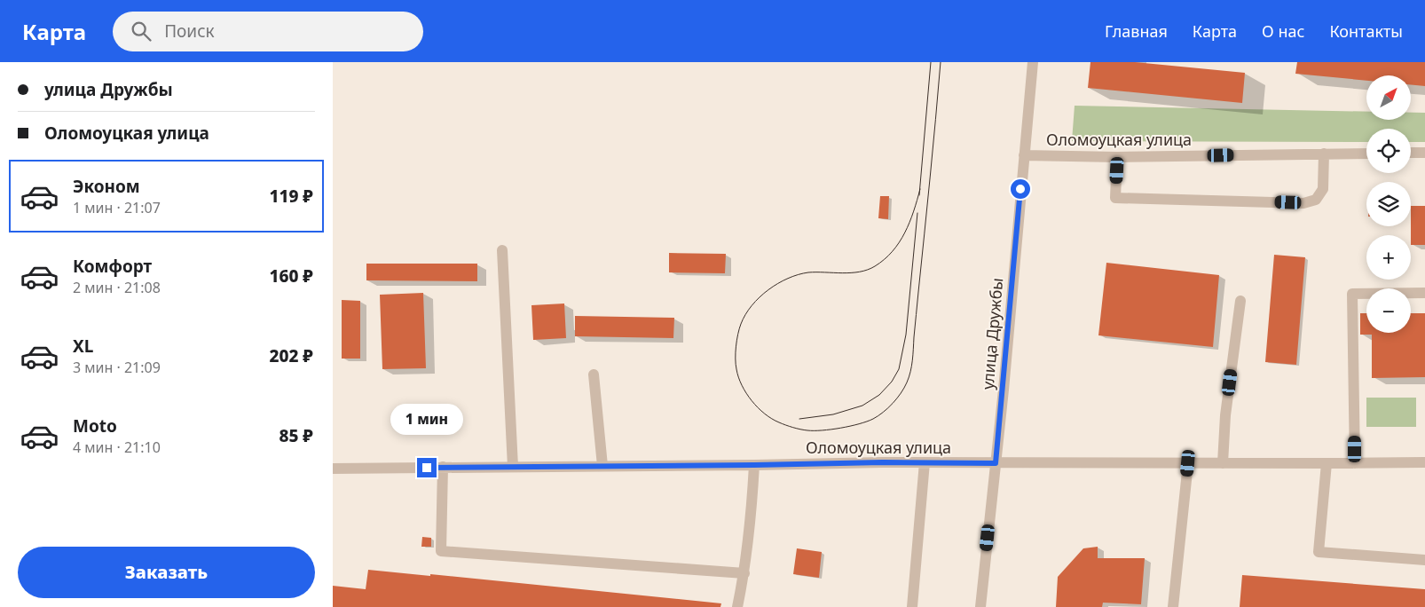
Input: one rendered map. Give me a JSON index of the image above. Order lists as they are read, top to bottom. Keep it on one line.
{"streets":{"street":["Оломоуцкая улица","улица Дружбы"]},"crossings":[["Оломоуцкая улица","улица Дружбы"]],"north":"top right","page":{"header":"Карта","search":"Поиск","nav":["Главная","Карта","О нас","Контакты"],"banner":["улица Дружбы","Оломоуцкая улица"],"map_buttons":["+","−"],"list":[{"name":"Эконом","note":"1 мин · 21:07","value":"119 ₽"},{"name":"Комфорт","note":"2 мин · 21:08","value":"160 ₽"},{"name":"XL","note":"3 мин · 21:09","value":"202 ₽"},{"name":"Moto","note":"4 мин · 21:10","value":"85 ₽"}],"bubble":"1 мин","buttons":"Заказать"}}
